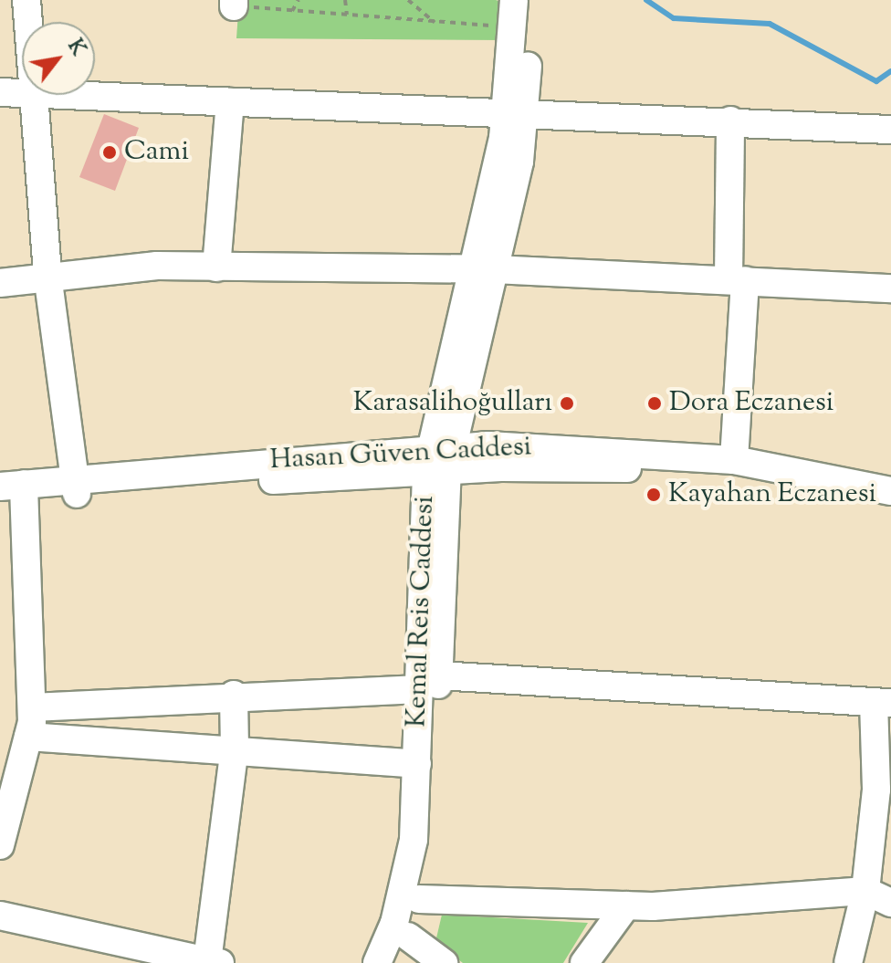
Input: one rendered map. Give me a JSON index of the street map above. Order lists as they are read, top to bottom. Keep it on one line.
{"streets":{"street":["Hasan Güven Caddesi","Kemal Reis Caddesi"]},"crossings":[["Hasan Güven Caddesi","Kemal Reis Caddesi"]],"places":["Cami","Karasalihoğulları","Dora Eczanesi","Kayahan Eczanesi"],"north":"top right"}
